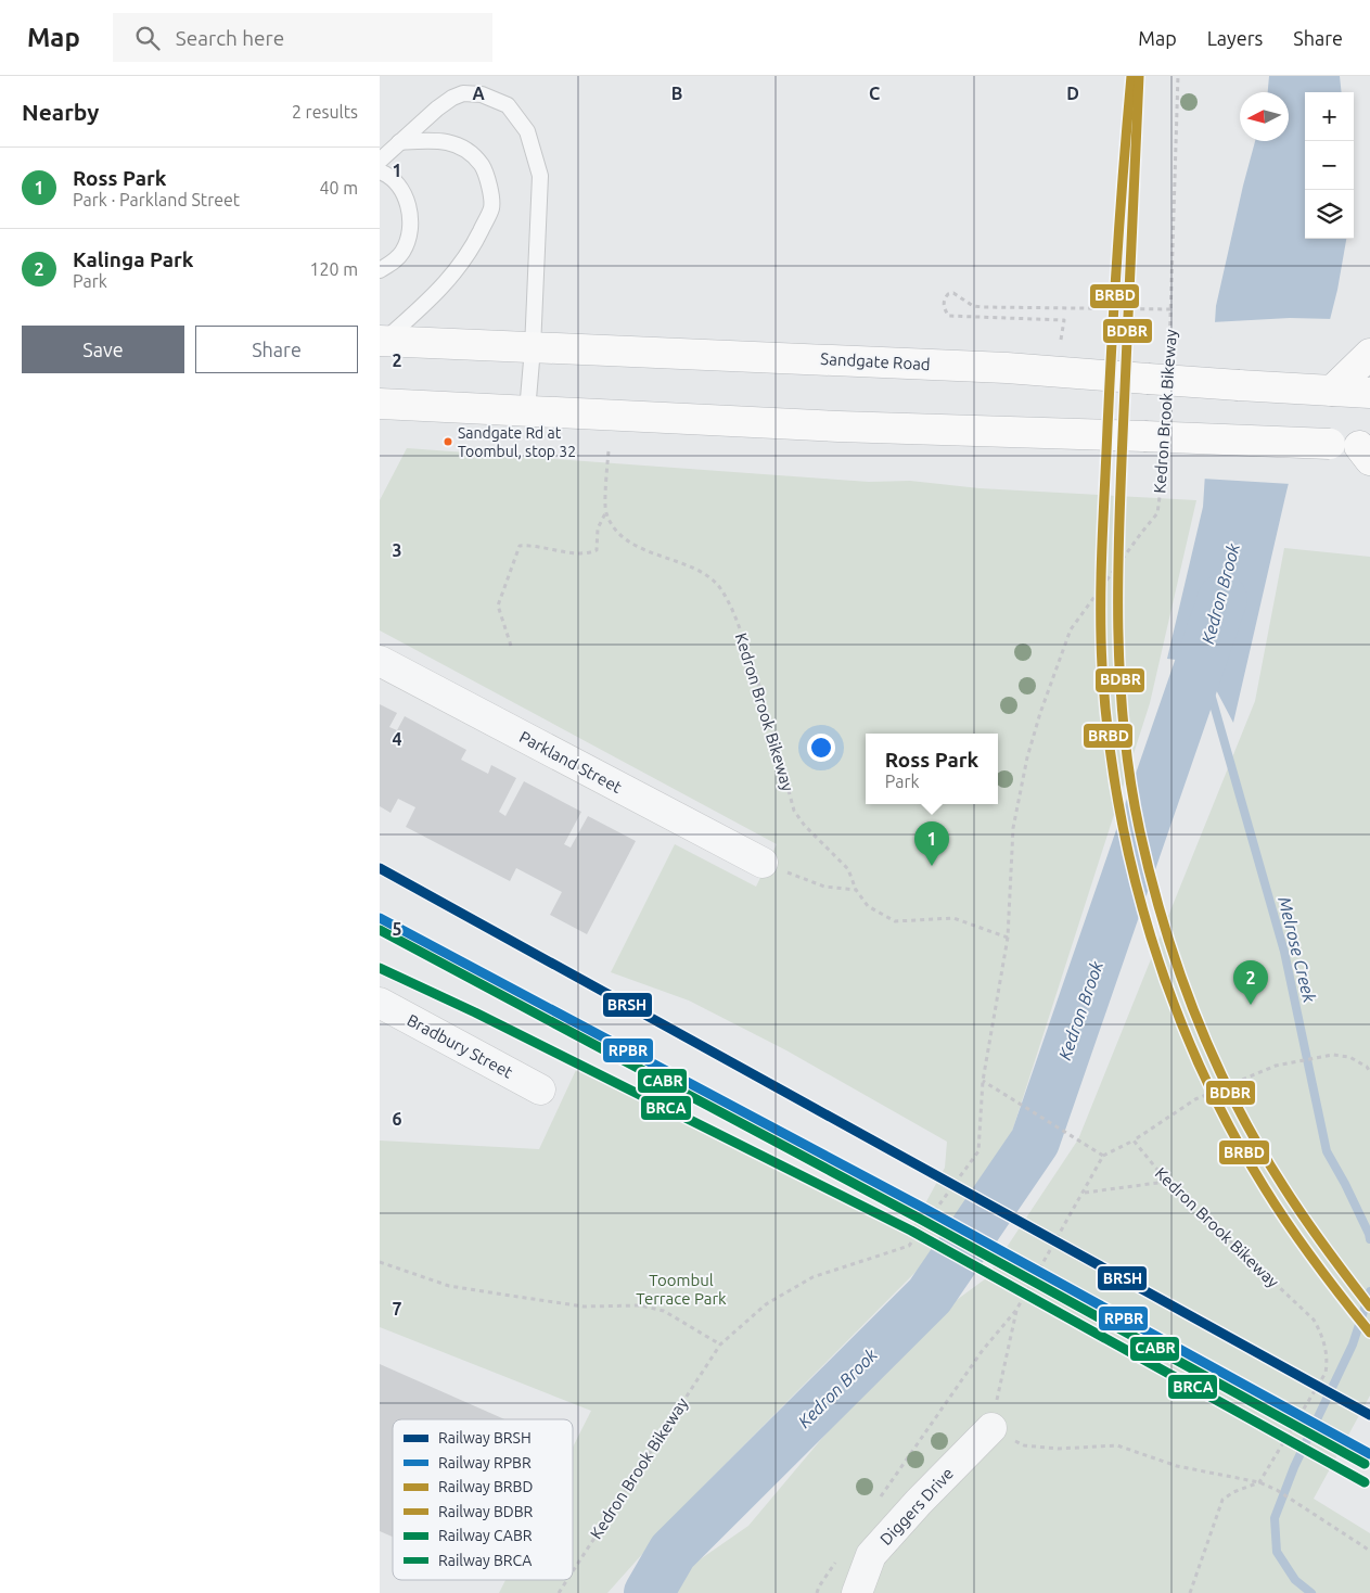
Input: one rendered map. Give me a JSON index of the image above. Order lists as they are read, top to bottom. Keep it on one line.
{"streets":{"highway":["Sandgate Road"],"street":["Parkland Street","Bradbury Street","Diggers Drive"],"path":["Kedron Brook Bikeway"]},"water":["Kedron Brook","Melrose Creek"],"parks":["Toombul Terrace Park"],"places":["Sandgate Rd at Toombul, stop 32"],"lines":["rail line BRBD","rail line BDBR","rail line BRSH","rail line RPBR","rail line CABR","rail line BRCA"],"legend":["Railway BRSH","Railway RPBR","Railway BRBD","Railway BDBR","Railway CABR","Railway BRCA"],"north":"left","page":{"header":"Map","search":"Search here","nav":["Map","Layers","Share"],"heading":["Nearby","2 results"],"map_buttons":["+","−"],"list":[{"mark":"1","name":"Ross Park","note":"Park · Parkland Street","value":"40 m"},{"mark":"2","name":"Kalinga Park","note":"Park","value":"120 m"}],"buttons":["Save","Share"],"popup":["Ross Park","Park"],"pins":["1","2"]},"grid":{"columns":["A","B","C","D"],"rows":["1","2","3","4","5","6","7"]}}
